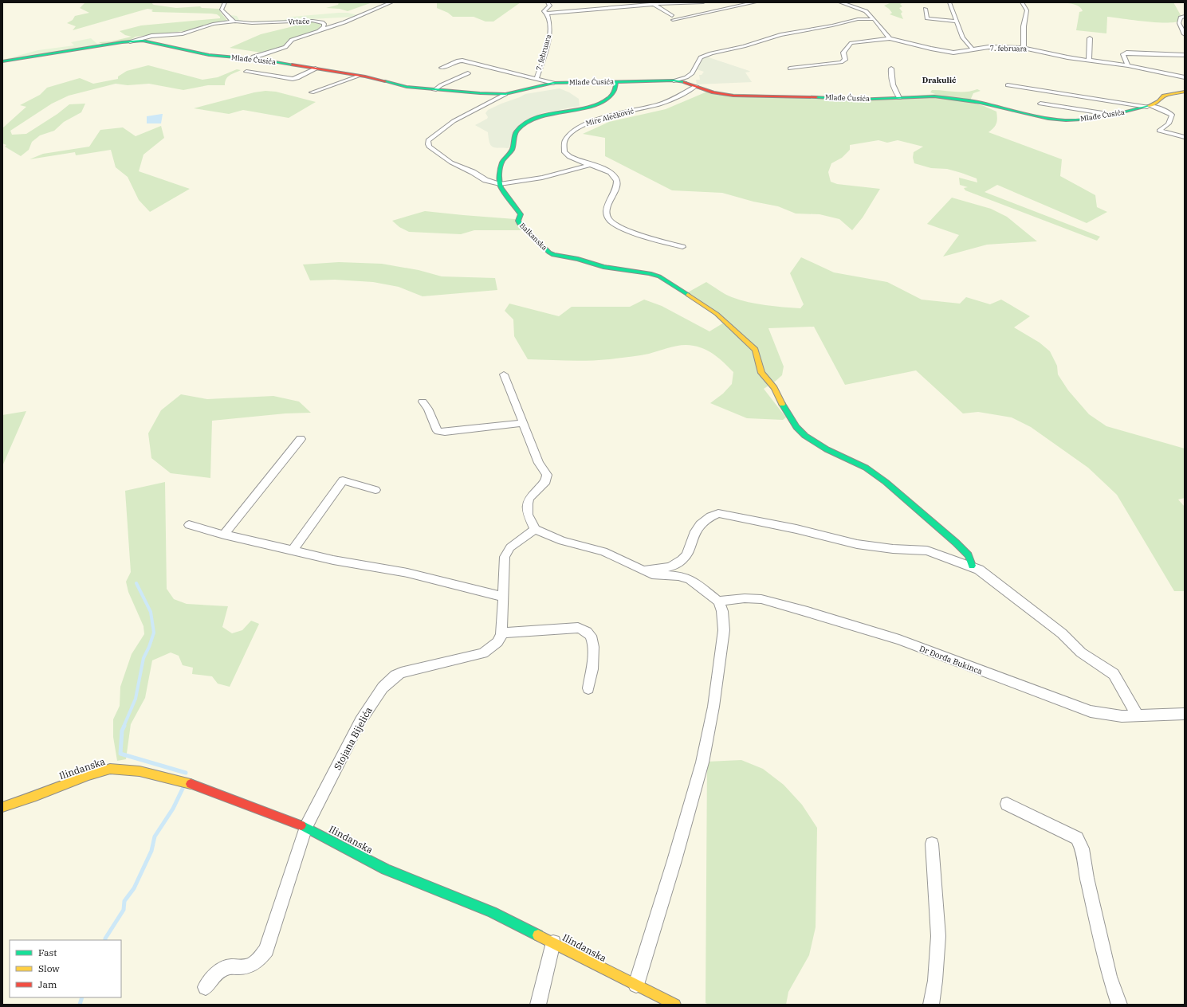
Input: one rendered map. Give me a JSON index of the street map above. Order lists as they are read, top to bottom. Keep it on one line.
{"streets":{"street":["Vrtače","7. februara","Mlađe Ćusića","Mire Alečković","Balkanska","Dr Đorđa Bukinca","Stojana Bijelića","Ilindanska"]},"crossings":[["Vrtače","Mlađe Ćusića"],["7. februara","Mlađe Ćusića"],["Mlađe Ćusića","Mire Alečković"],["Mlađe Ćusića","Balkanska"],["Stojana Bijelića","Ilindanska"]],"districts":["Drakulić"],"legend":["Fast","Slow","Jam"]}
